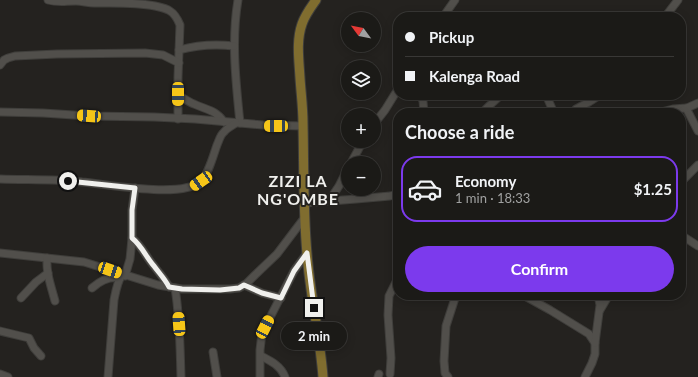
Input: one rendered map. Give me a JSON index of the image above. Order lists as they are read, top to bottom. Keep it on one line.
{"districts":["ZIZI LA NG'OMBE"],"north":"top left","page":{"map_buttons":["+","−"],"banner":["Pickup","Kalenga Road"],"heading":"Choose a ride","list":[{"name":"Economy","note":"1 min · 18:33","value":"$1.25"}],"buttons":"Confirm","bubble":"2 min"}}
